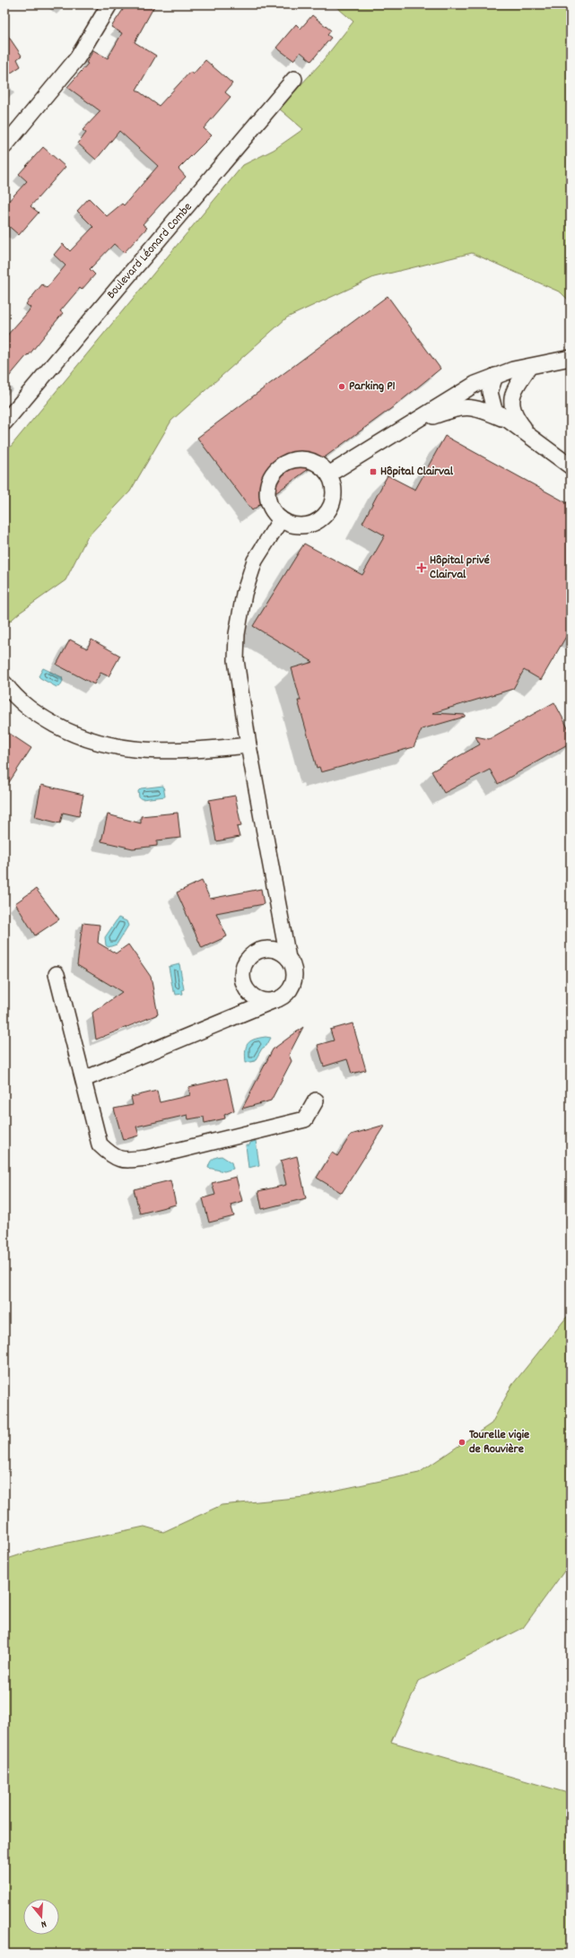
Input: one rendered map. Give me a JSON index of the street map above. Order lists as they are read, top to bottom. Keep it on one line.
{"streets":{"street":["Boulevard Léonard Combe"]},"places":{"other":["Parking P1","Tourelle vigie de Rouvière"],"transit":["Hôpital Clairval"],"health":["Hôpital privé Clairval"]},"north":"bottom"}
